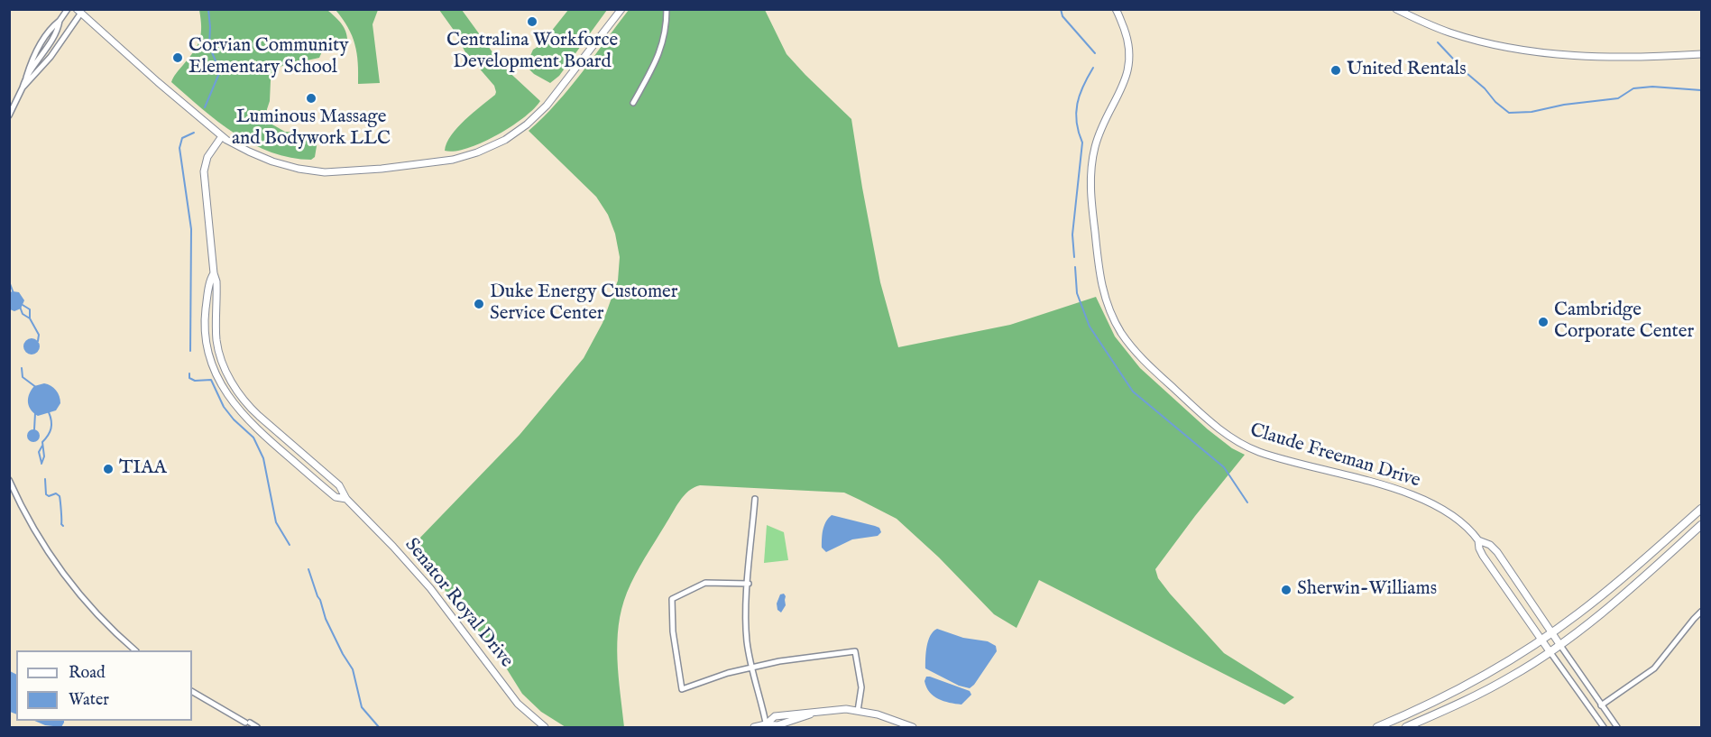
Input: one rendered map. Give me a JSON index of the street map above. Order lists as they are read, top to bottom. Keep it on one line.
{"streets":{"street":["Claude Freeman Drive","Senator Royal Drive"]},"places":["Centralina Workforce Development Board","Corvian Community Elementary School","United Rentals","Luminous Massage and Bodywork LLC","Duke Energy Customer Service Center","Cambridge Corporate Center","TIAA","Sherwin-Williams"],"legend":["Road","Water"]}
